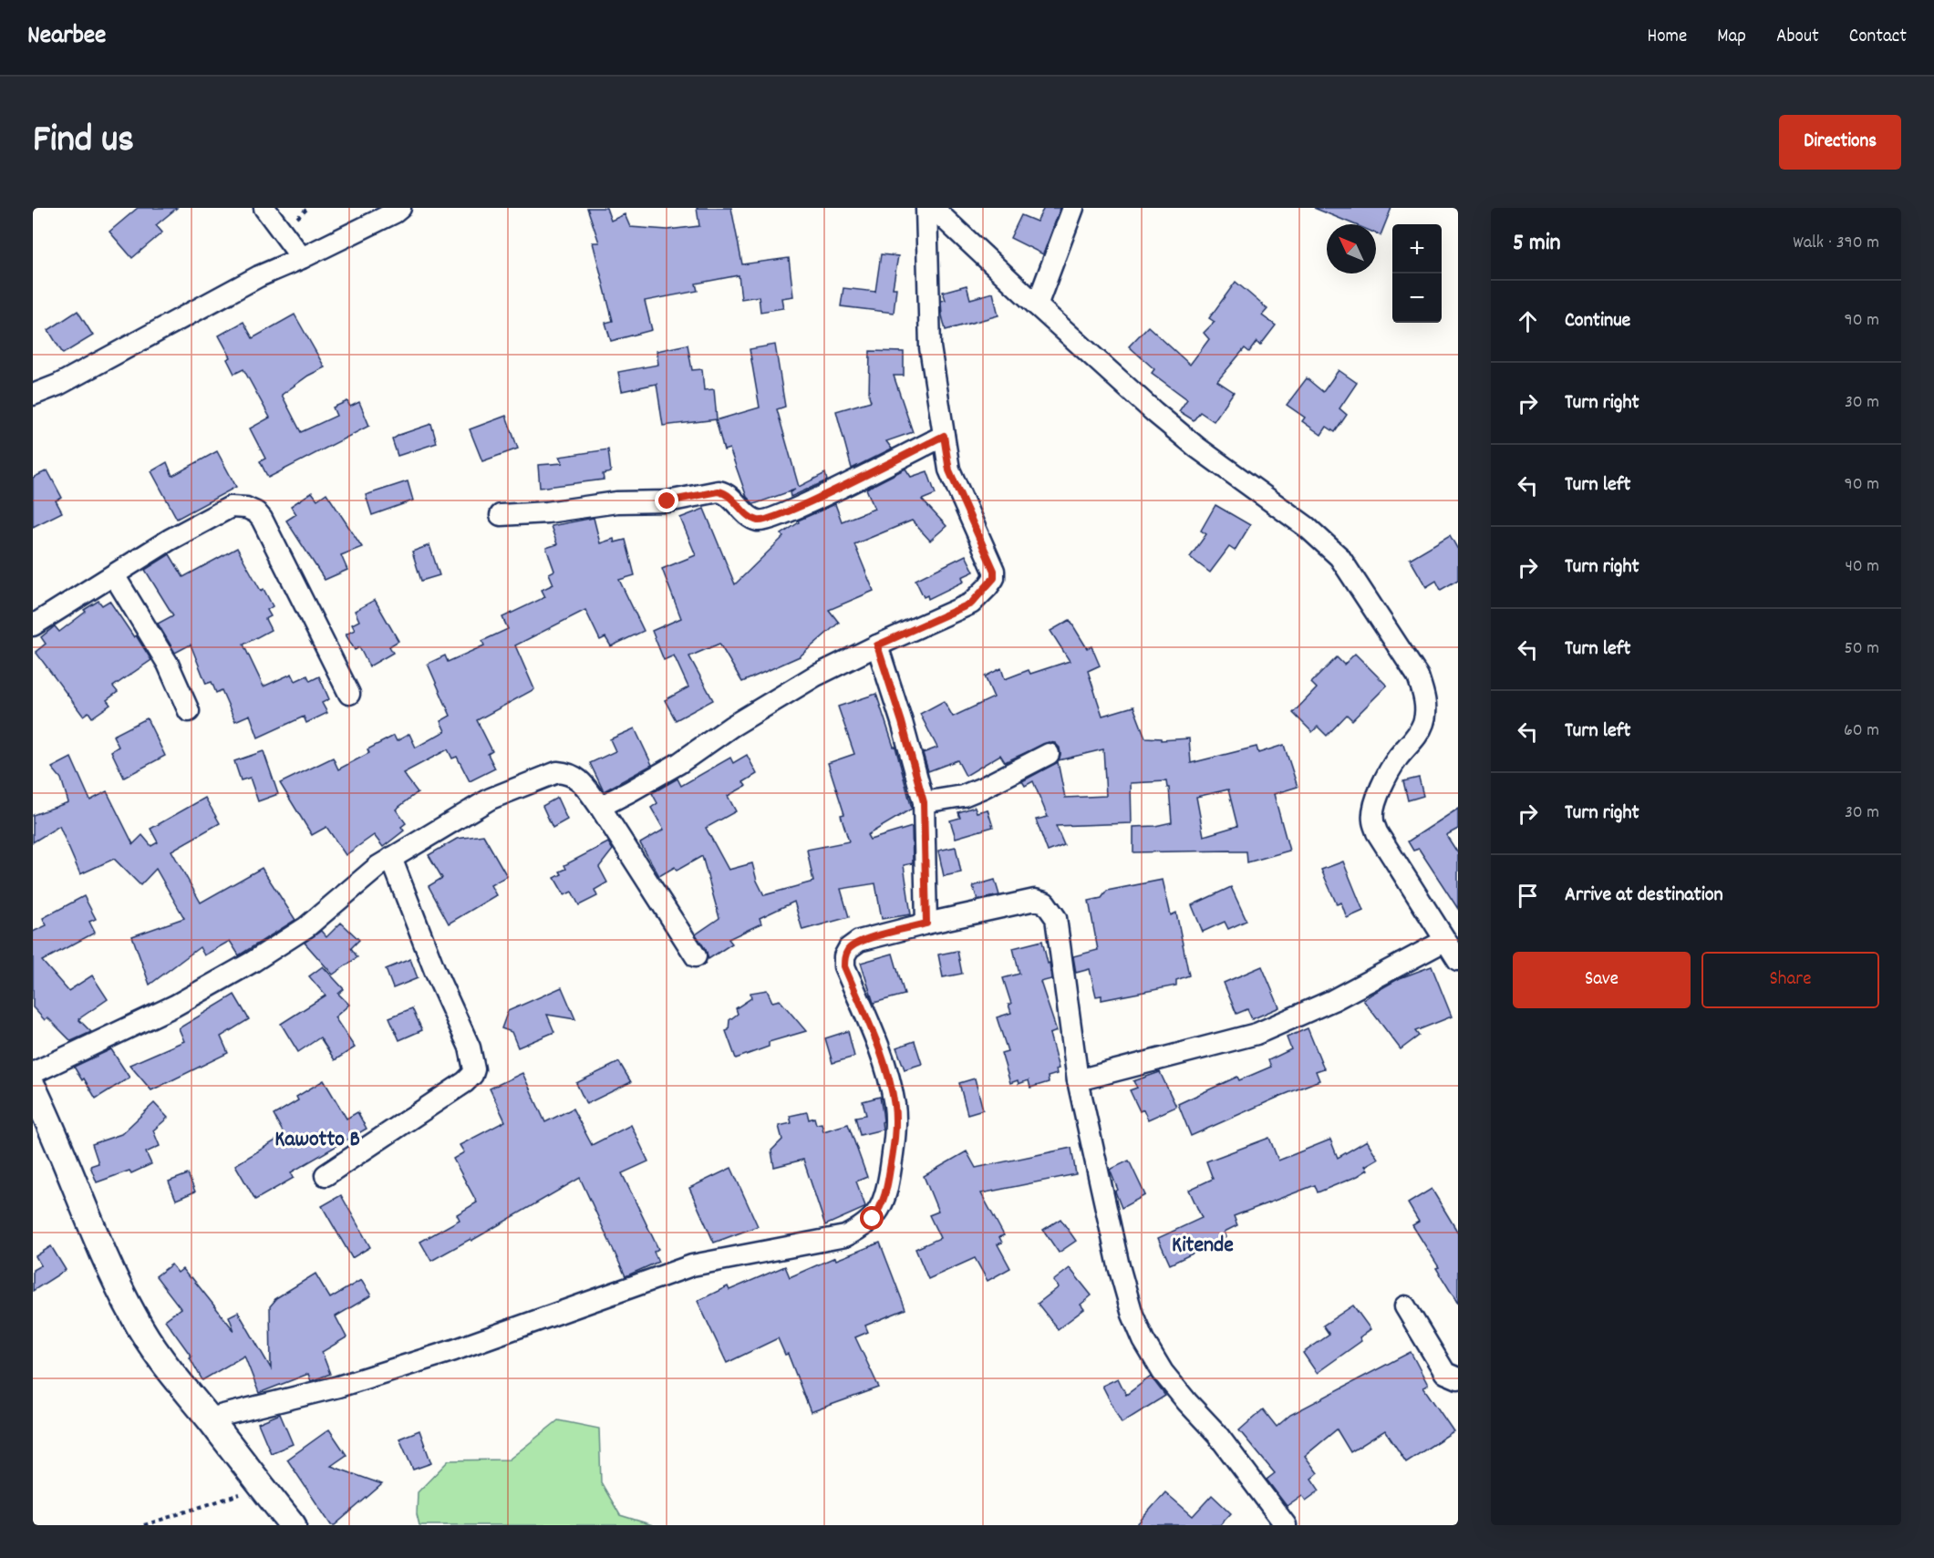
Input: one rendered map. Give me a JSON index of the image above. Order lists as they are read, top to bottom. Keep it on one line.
{"districts":["Kawotto B","Kitende"],"north":"top left","page":{"header":"Nearbee","nav":["Home","Map","About","Contact"],"title":"Find us","buttons":["Directions",["Save","Share"]],"heading":["5 min","Walk · 390 m"],"map_buttons":["+","−"],"list":[["Continue","90 m"],["Turn right","30 m"],["Turn left","90 m"],["Turn right","40 m"],["Turn left","50 m"],["Turn left","60 m"],["Turn right","30 m"],"Arrive at destination"]}}
